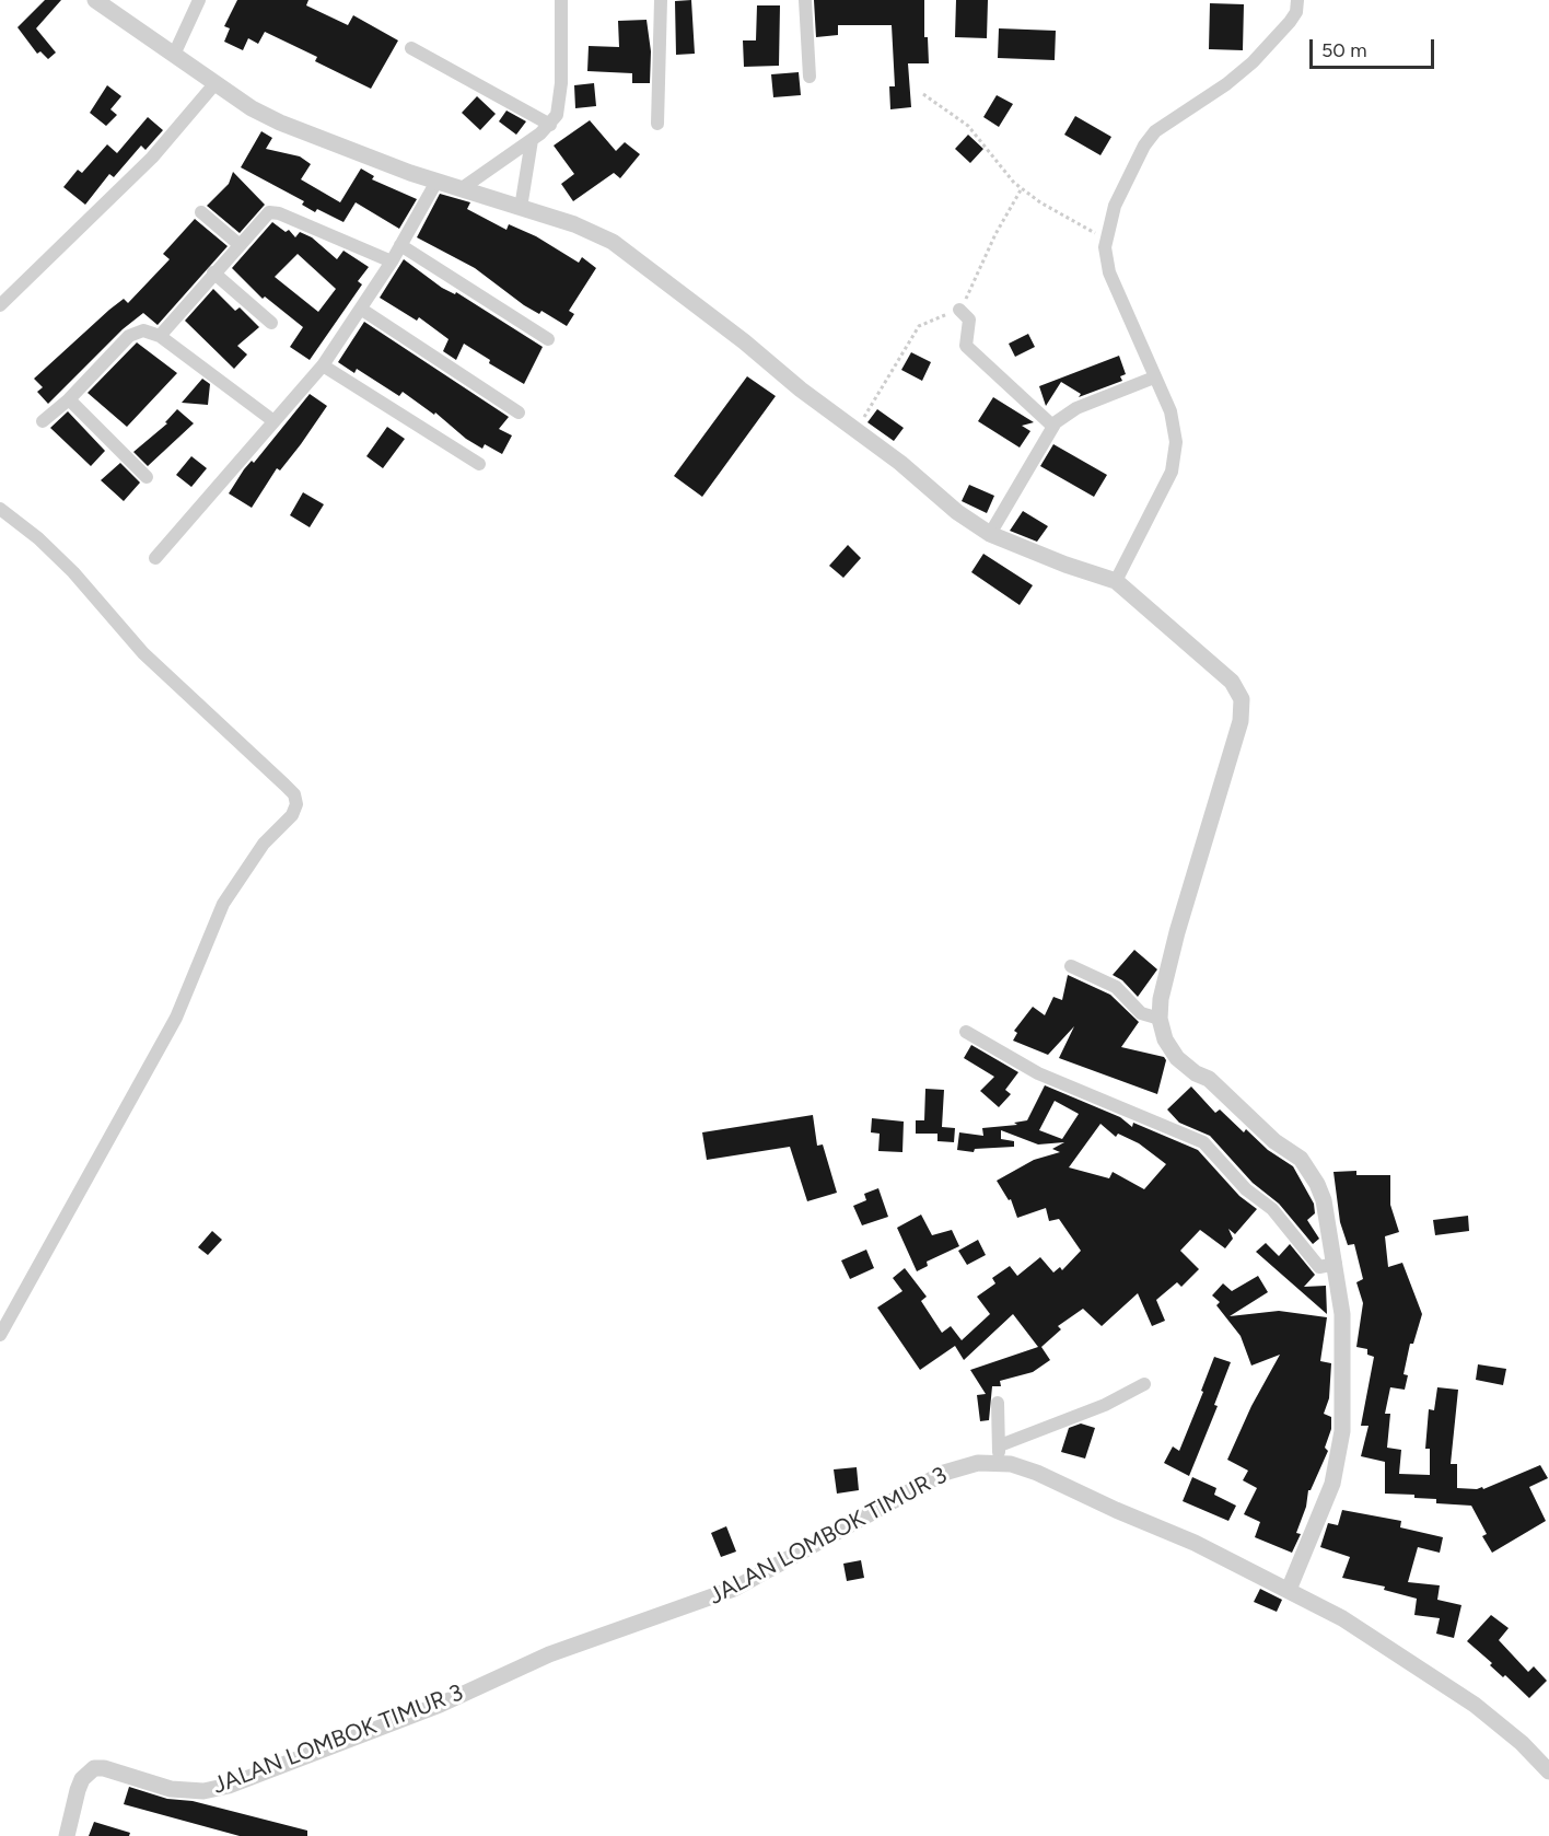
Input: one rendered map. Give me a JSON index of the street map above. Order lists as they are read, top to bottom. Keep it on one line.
{"streets":{"street":["JALAN LOMBOK TIMUR 3"]},"scale_bar":"50 m"}
